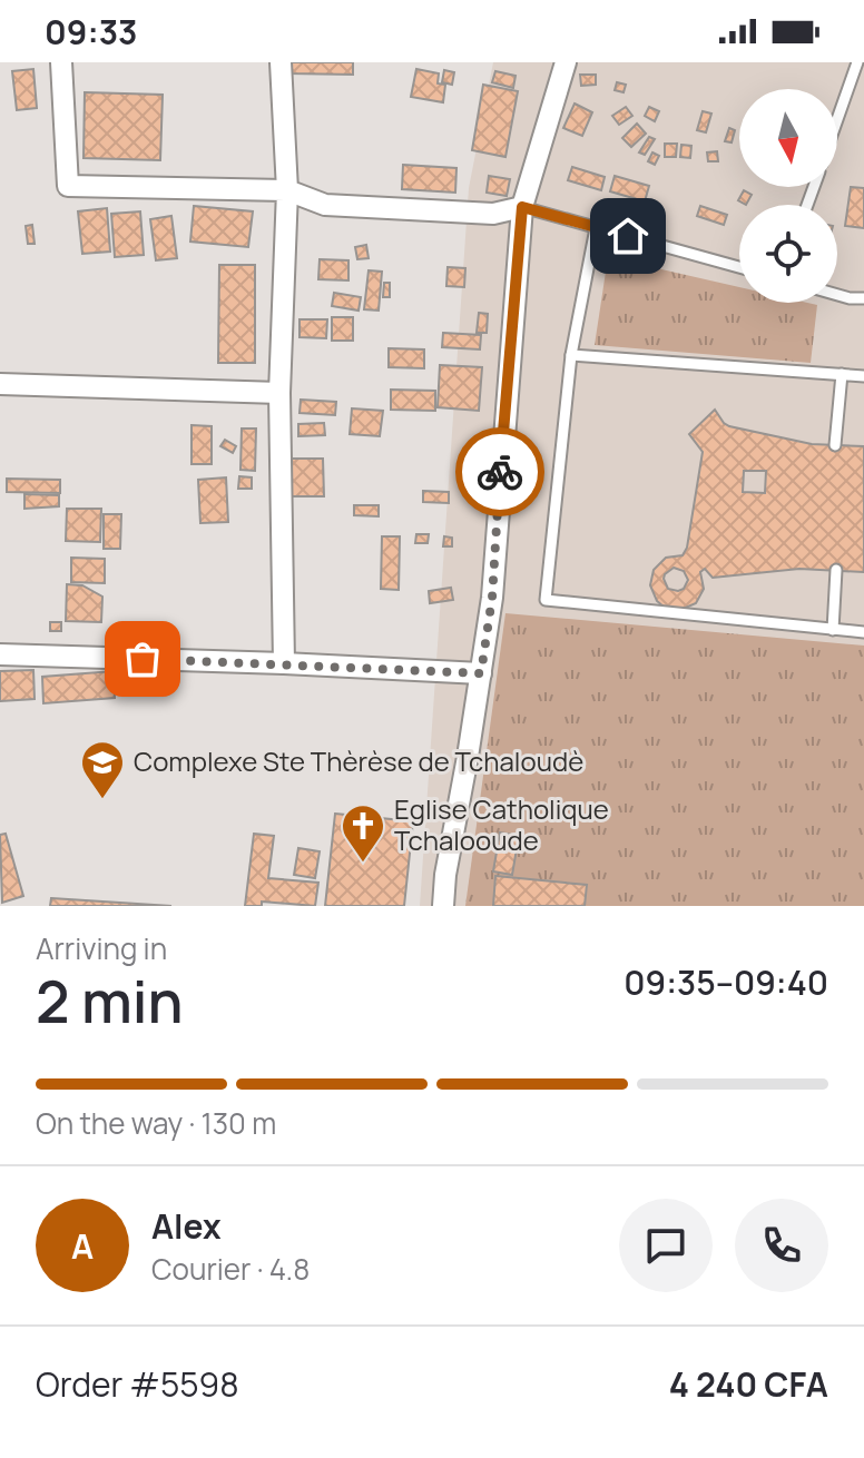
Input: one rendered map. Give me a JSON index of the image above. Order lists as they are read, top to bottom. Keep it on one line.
{"places":{"school or university":["Complexe Ste Thèrèse de Tchaloudè"],"church":["Eglise Catholique Tchalooude"]},"north":"bottom","page":{"status":"09:33","heading":["2 min","Arriving in","09:35–09:40"],"panel":["Alex","Courier · 4.8","Order #5598","4 240 CFA"],"bar":"On the way · 130 m","round":"A"}}
